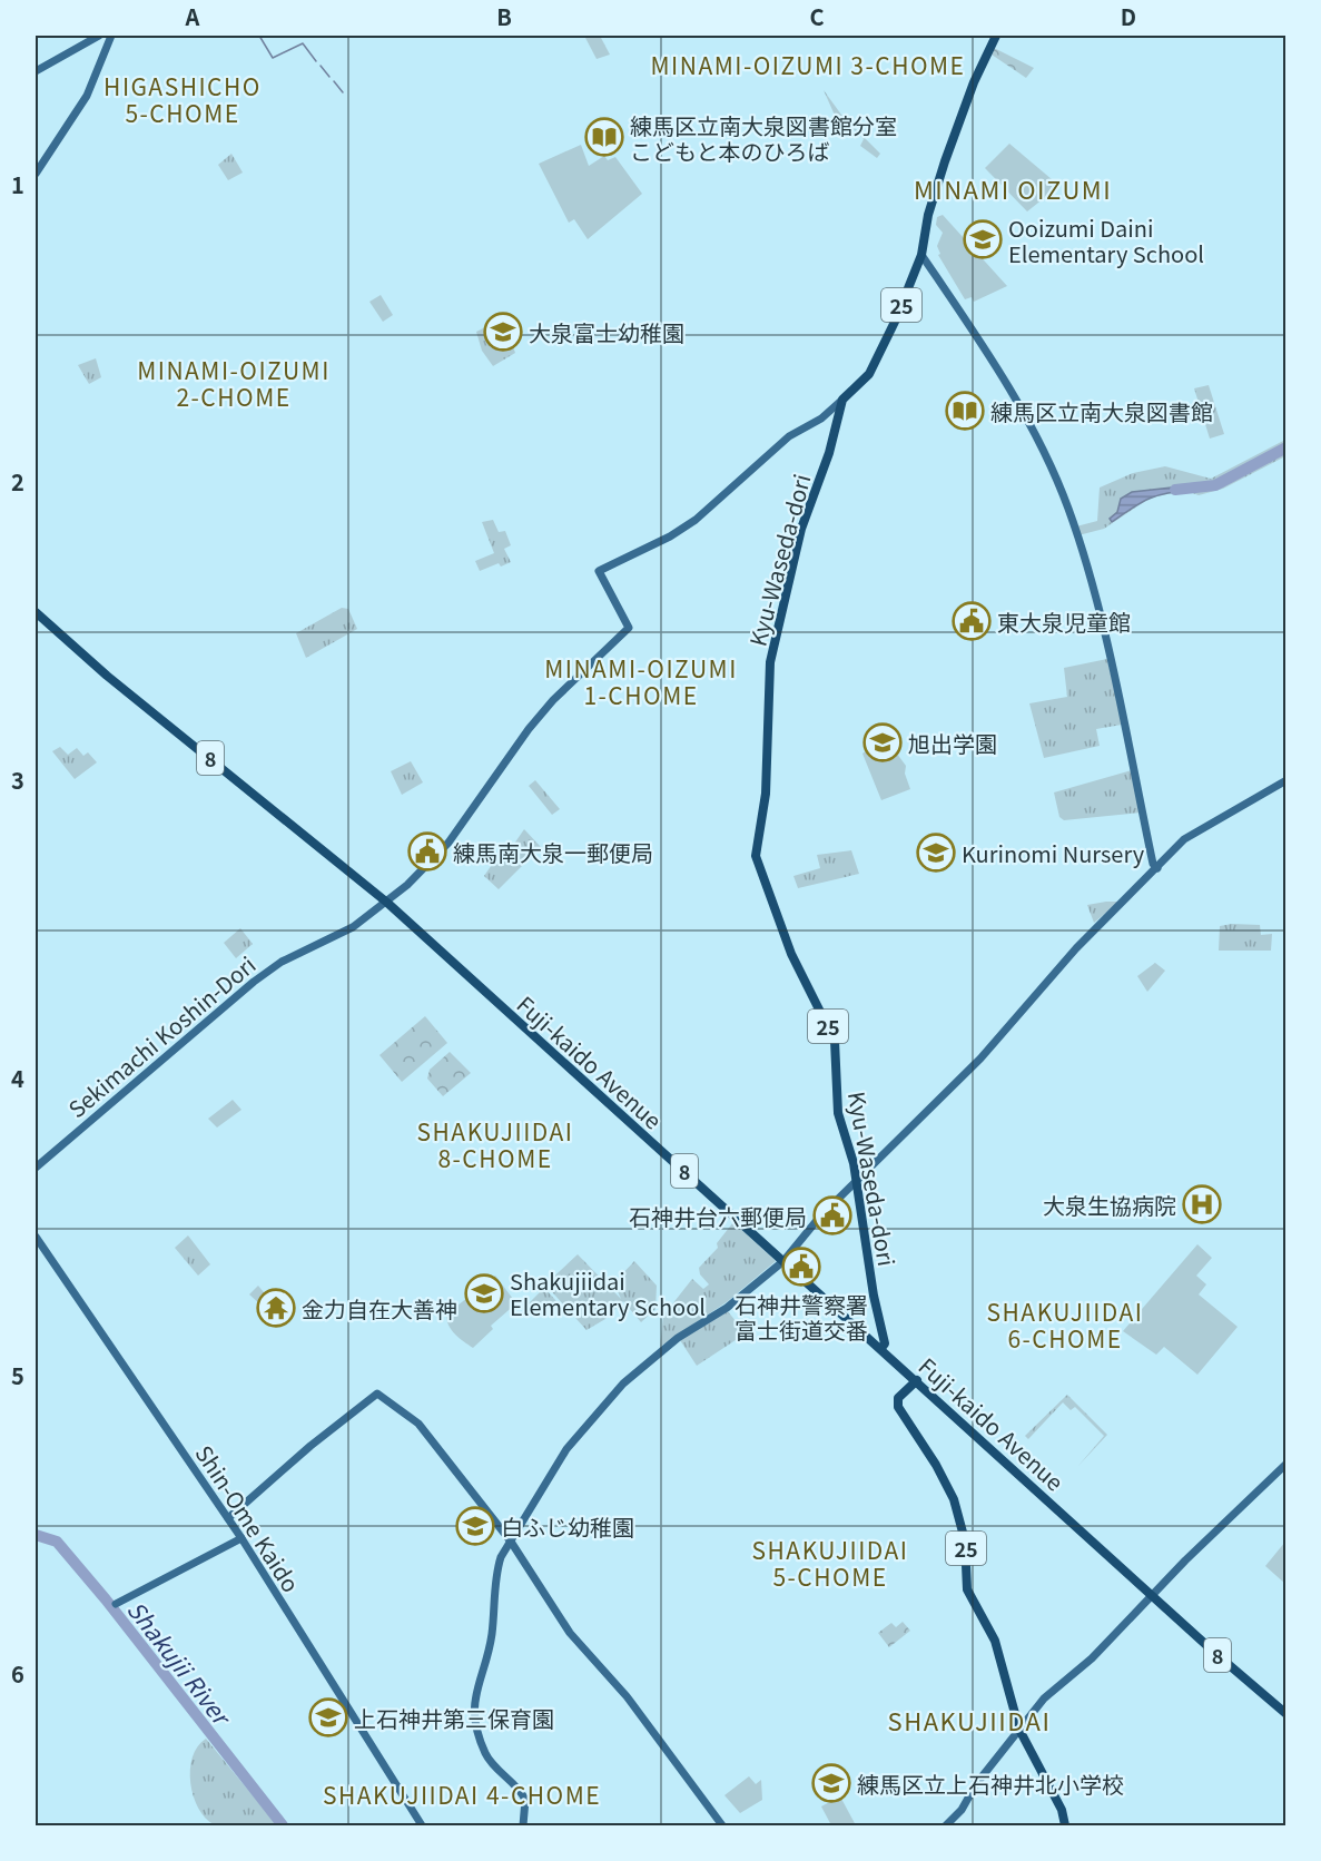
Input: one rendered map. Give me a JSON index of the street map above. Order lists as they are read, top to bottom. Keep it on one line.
{"streets":{"main road":["25","Kyu-Waseda-dori","8","Fuji-kaido Avenue"],"street":["Sekimachi Koshin-Dori","Shin-Ome Kaido"]},"crossings":[["25","Kyu-Waseda-dori"],["25","Sekimachi Koshin-Dori"],["25","Fuji-kaido Avenue"],["Kyu-Waseda-dori","Sekimachi Koshin-Dori"],["Kyu-Waseda-dori","Fuji-kaido Avenue"],["Sekimachi Koshin-Dori","Fuji-kaido Avenue"]],"districts":["MINAMI-OIZUMI 3-CHOME","HIGASHICHO 5-CHOME","MINAMI OIZUMI","MINAMI-OIZUMI 2-CHOME","MINAMI-OIZUMI 1-CHOME","SHAKUJIIDAI 8-CHOME","SHAKUJIIDAI 6-CHOME","SHAKUJIIDAI 5-CHOME","SHAKUJIIDAI","SHAKUJIIDAI 4-CHOME"],"water":["Shakujii River"],"places":{"library":["練馬区立南大泉図書館分室 こどもと本のひろば","練馬区立南大泉図書館"],"school or university":["Ooizumi Daini Elementary School","大泉富士幼稚園","旭出学園","Kurinomi Nursery","Shakujiidai Elementary School","白ふじ幼稚園","上石神井第三保育園","練馬区立上石神井北小学校"],"public building":["東大泉児童館","練馬南大泉一郵便局","石神井台六郵便局","石神井警察署 富士街道交番"],"hospital":["大泉生協病院"],"temple":["金力自在大善神"]},"grid":{"columns":["A","B","C","D"],"rows":["1","2","3","4","5","6"]}}
